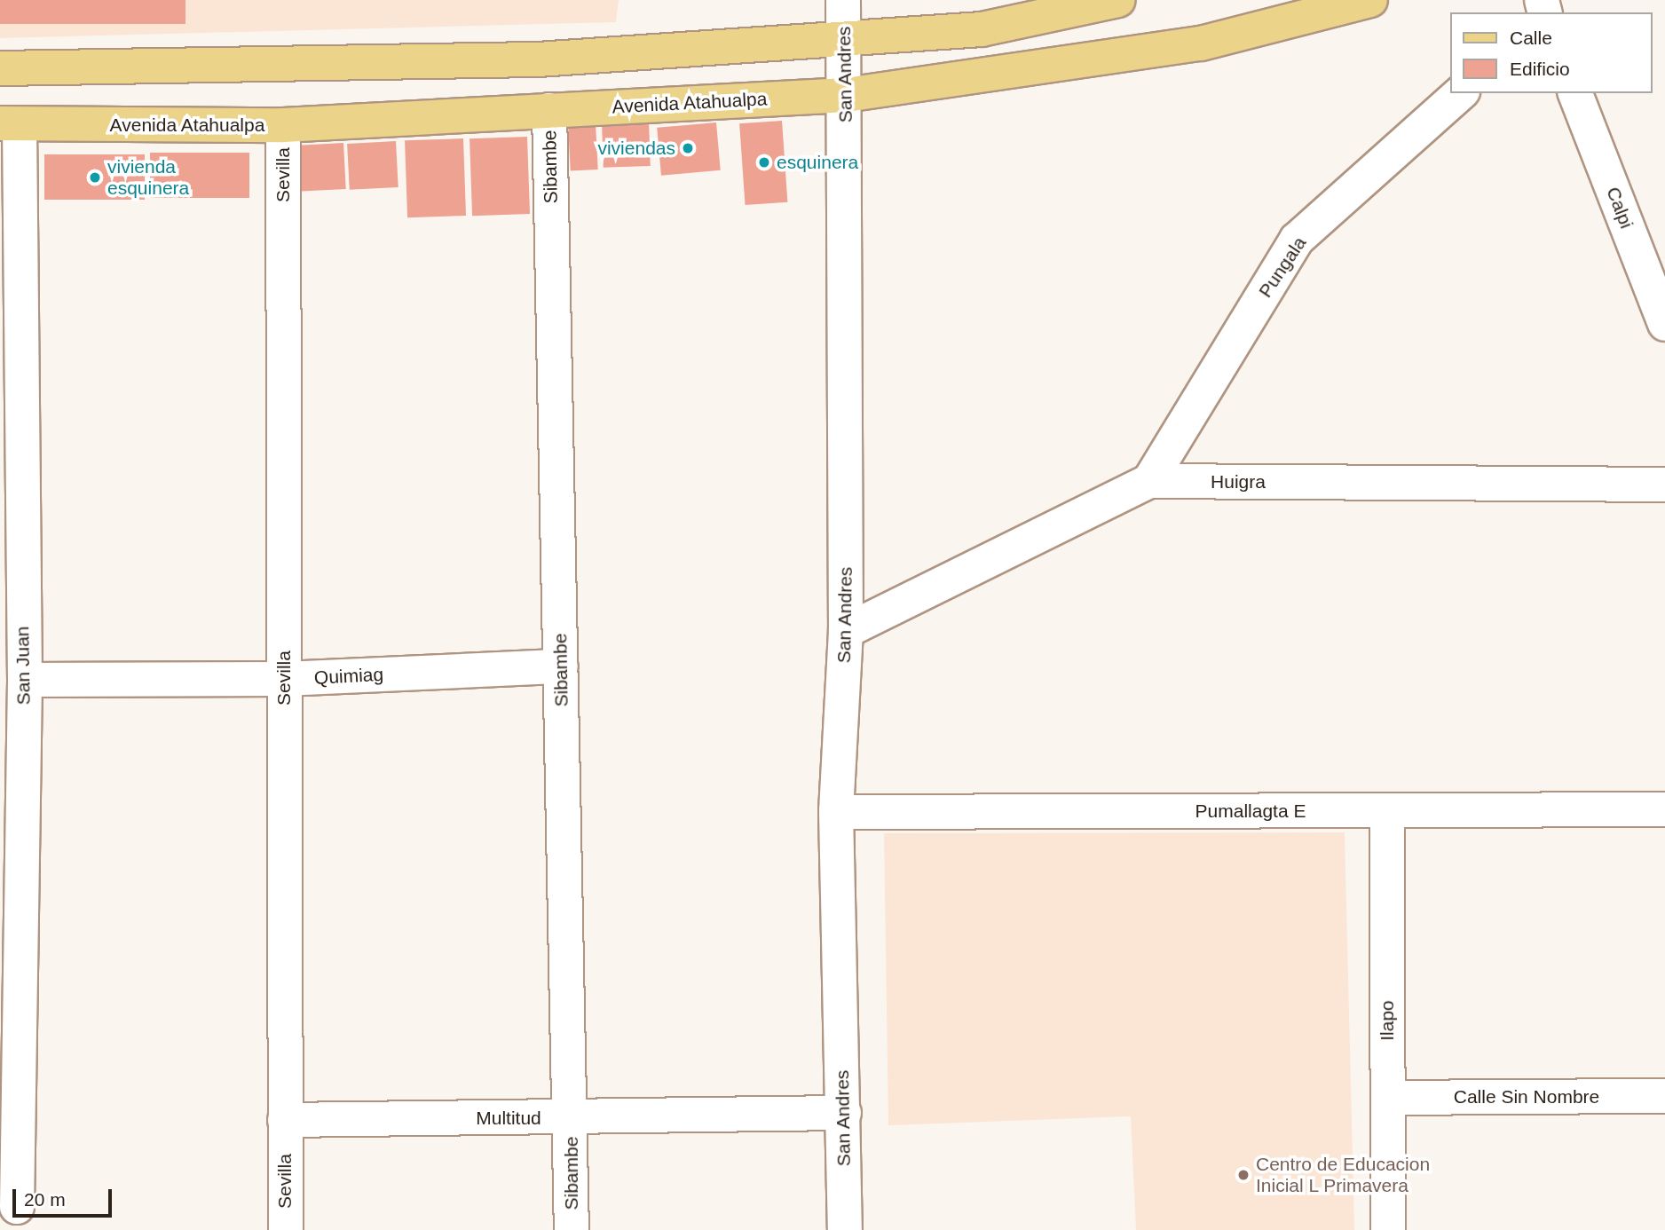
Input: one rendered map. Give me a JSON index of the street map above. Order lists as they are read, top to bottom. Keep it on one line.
{"streets":{"main road":["Avenida Atahualpa"],"street":["San Andres","Sibambe","Sevilla","Calpi","Pungala","Huigra","San Juan","Quimiag","Pumallagta E","Ilapo","Calle Sin Nombre","Multitud"]},"crossings":[["San Andres","Avenida Atahualpa"],["San Andres","Huigra"],["San Andres","Pumallagta E"],["San Andres","Multitud"],["Avenida Atahualpa","Sibambe"],["Avenida Atahualpa","Sevilla"],["Avenida Atahualpa","San Juan"],["Sibambe","Quimiag"],["Sibambe","Multitud"],["Sevilla","Quimiag"],["Sevilla","Multitud"],["Pungala","Huigra"],["San Juan","Quimiag"],["Pumallagta E","Ilapo"],["Ilapo","Calle Sin Nombre"]],"places":["viviendas","esquinera","vivienda esquinera","Centro de Educacion Inicial L Primavera"],"legend":["Calle","Edificio"],"scale_bar":"20 m"}
